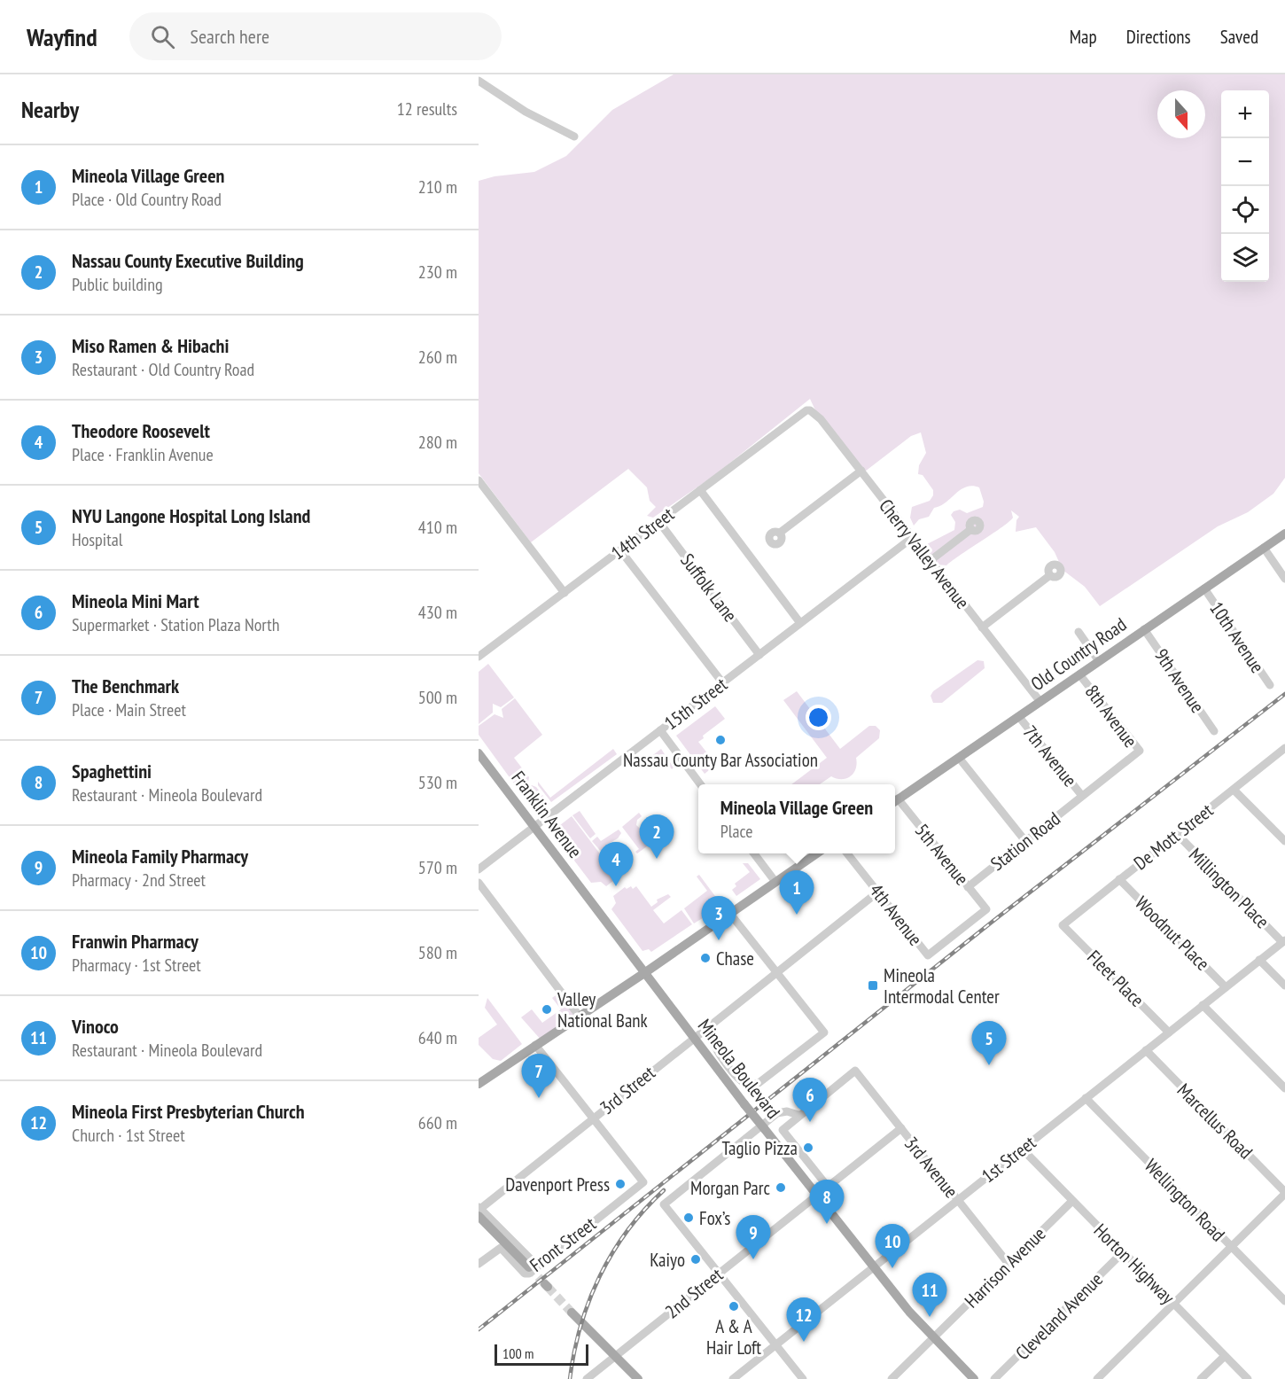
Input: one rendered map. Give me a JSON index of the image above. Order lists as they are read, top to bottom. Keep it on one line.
{"streets":{"main road":["Old Country Road","Franklin Avenue","Mineola Boulevard"],"street":["14th Street","Cherry Valley Avenue","Suffolk Lane","10th Avenue","9th Avenue","15th Street","8th Avenue","7th Avenue","De Mott Street","Station Road","5th Avenue","Millington Place","4th Avenue","Woodnut Place","Fleet Place","3rd Street","Marcellus Road","1st Street","3rd Avenue","Wellington Road","Front Street","Horton Highway","Harrison Avenue","2nd Street","Cleveland Avenue"]},"crossings":[["14th Street","Cherry Valley Avenue"],["14th Street","Suffolk Lane"],["Cherry Valley Avenue","Old Country Road"],["Cherry Valley Avenue","15th Street"],["Suffolk Lane","15th Street"],["10th Avenue","Old Country Road"],["Old Country Road","9th Avenue"],["Old Country Road","8th Avenue"],["Old Country Road","7th Avenue"],["15th Street","Franklin Avenue"],["8th Avenue","7th Avenue"],["8th Avenue","Station Road"],["7th Avenue","Station Road"],["Franklin Avenue","Mineola Boulevard"],["De Mott Street","Millington Place"],["De Mott Street","Woodnut Place"],["De Mott Street","Fleet Place"],["Station Road","5th Avenue"],["5th Avenue","4th Avenue"],["Millington Place","1st Street"],["4th Avenue","3rd Street"],["Woodnut Place","1st Street"],["Fleet Place","1st Street"],["Mineola Boulevard","3rd Street"],["Mineola Boulevard","1st Street"],["Mineola Boulevard","3rd Avenue"],["Mineola Boulevard","Harrison Avenue"],["Mineola Boulevard","2nd Street"],["3rd Street","Front Street"],["Marcellus Road","1st Street"],["1st Street","3rd Avenue"],["1st Street","Wellington Road"],["1st Street","Horton Highway"],["3rd Avenue","Harrison Avenue"],["3rd Avenue","2nd Street"],["Horton Highway","Harrison Avenue"],["Horton Highway","Cleveland Avenue"]],"places":{"other":["Nassau County Bar Association","Chase","Valley National Bank","Taglio Pizza","Davenport Press","Morgan Parc","Fox’s","Kaiyo","A & A Hair Loft"],"transit":["Mineola Intermodal Center"]},"scale_bar":"100 m","north":"bottom","page":{"header":"Wayfind","search":"Search here","nav":["Map","Directions","Saved"],"heading":["Nearby","12 results"],"map_buttons":["+","−"],"list":[{"mark":"1","name":"Mineola Village Green","note":"Place · Old Country Road","value":"210 m"},{"mark":"2","name":"Nassau County Executive Building","note":"Public building","value":"230 m"},{"mark":"3","name":"Miso Ramen & Hibachi","note":"Restaurant · Old Country Road","value":"260 m"},{"mark":"4","name":"Theodore Roosevelt","note":"Place · Franklin Avenue","value":"280 m"},{"mark":"5","name":"NYU Langone Hospital Long Island","note":"Hospital","value":"410 m"},{"mark":"6","name":"Mineola Mini Mart","note":"Supermarket · Station Plaza North","value":"430 m"},{"mark":"7","name":"The Benchmark","note":"Place · Main Street","value":"500 m"},{"mark":"8","name":"Spaghettini","note":"Restaurant · Mineola Boulevard","value":"530 m"},{"mark":"9","name":"Mineola Family Pharmacy","note":"Pharmacy · 2nd Street","value":"570 m"},{"mark":"10","name":"Franwin Pharmacy","note":"Pharmacy · 1st Street","value":"580 m"},{"mark":"11","name":"Vinoco","note":"Restaurant · Mineola Boulevard","value":"640 m"},{"mark":"12","name":"Mineola First Presbyterian Church","note":"Church · 1st Street","value":"660 m"}],"popup":["Mineola Village Green","Place"],"pins":["2","4","1","3","5","7","6","8","9","10","11","12"],"scale":"100 m"}}
